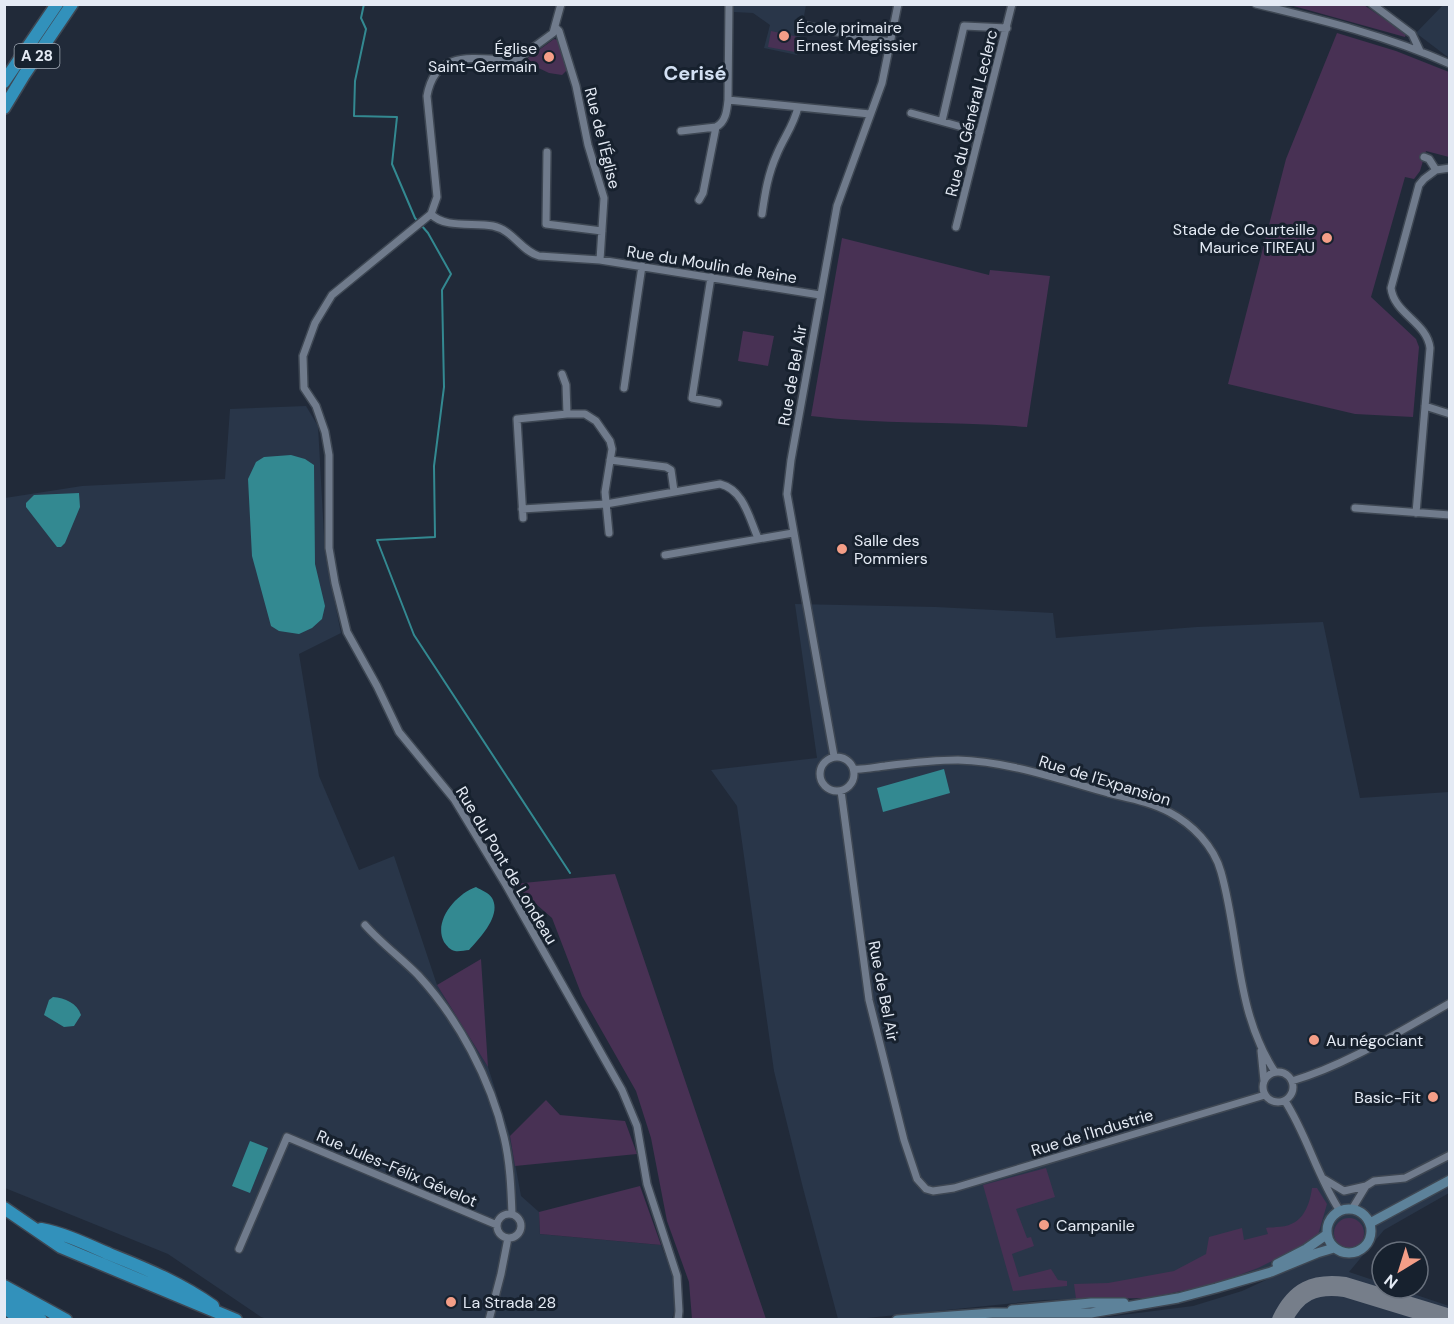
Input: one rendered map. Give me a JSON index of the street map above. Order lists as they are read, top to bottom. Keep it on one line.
{"streets":{"highway":["A 28"],"street":["Rue du Général Leclerc","Rue de l'Église","Rue du Moulin de Reine","Rue de Bel Air","Rue de l'Expansion","Rue du Pont de Londeau","Rue de l'Industrie","Rue Jules-Félix Gévelot"]},"crossings":[["Rue de l'Église","Rue du Moulin de Reine"],["Rue du Moulin de Reine","Rue de Bel Air"],["Rue du Moulin de Reine","Rue du Pont de Londeau"],["Rue de Bel Air","Rue de l'Expansion"],["Rue de Bel Air","Rue de l'Industrie"],["Rue de l'Expansion","Rue de l'Industrie"]],"districts":["Cerisé"],"places":["École primaire Ernest Megissier","Église Saint-Germain","Stade de Courteille Maurice TIREAU","Salle des Pommiers","Au négociant","Basic-Fit","Campanile","La Strada 28"],"north":"bottom left"}
